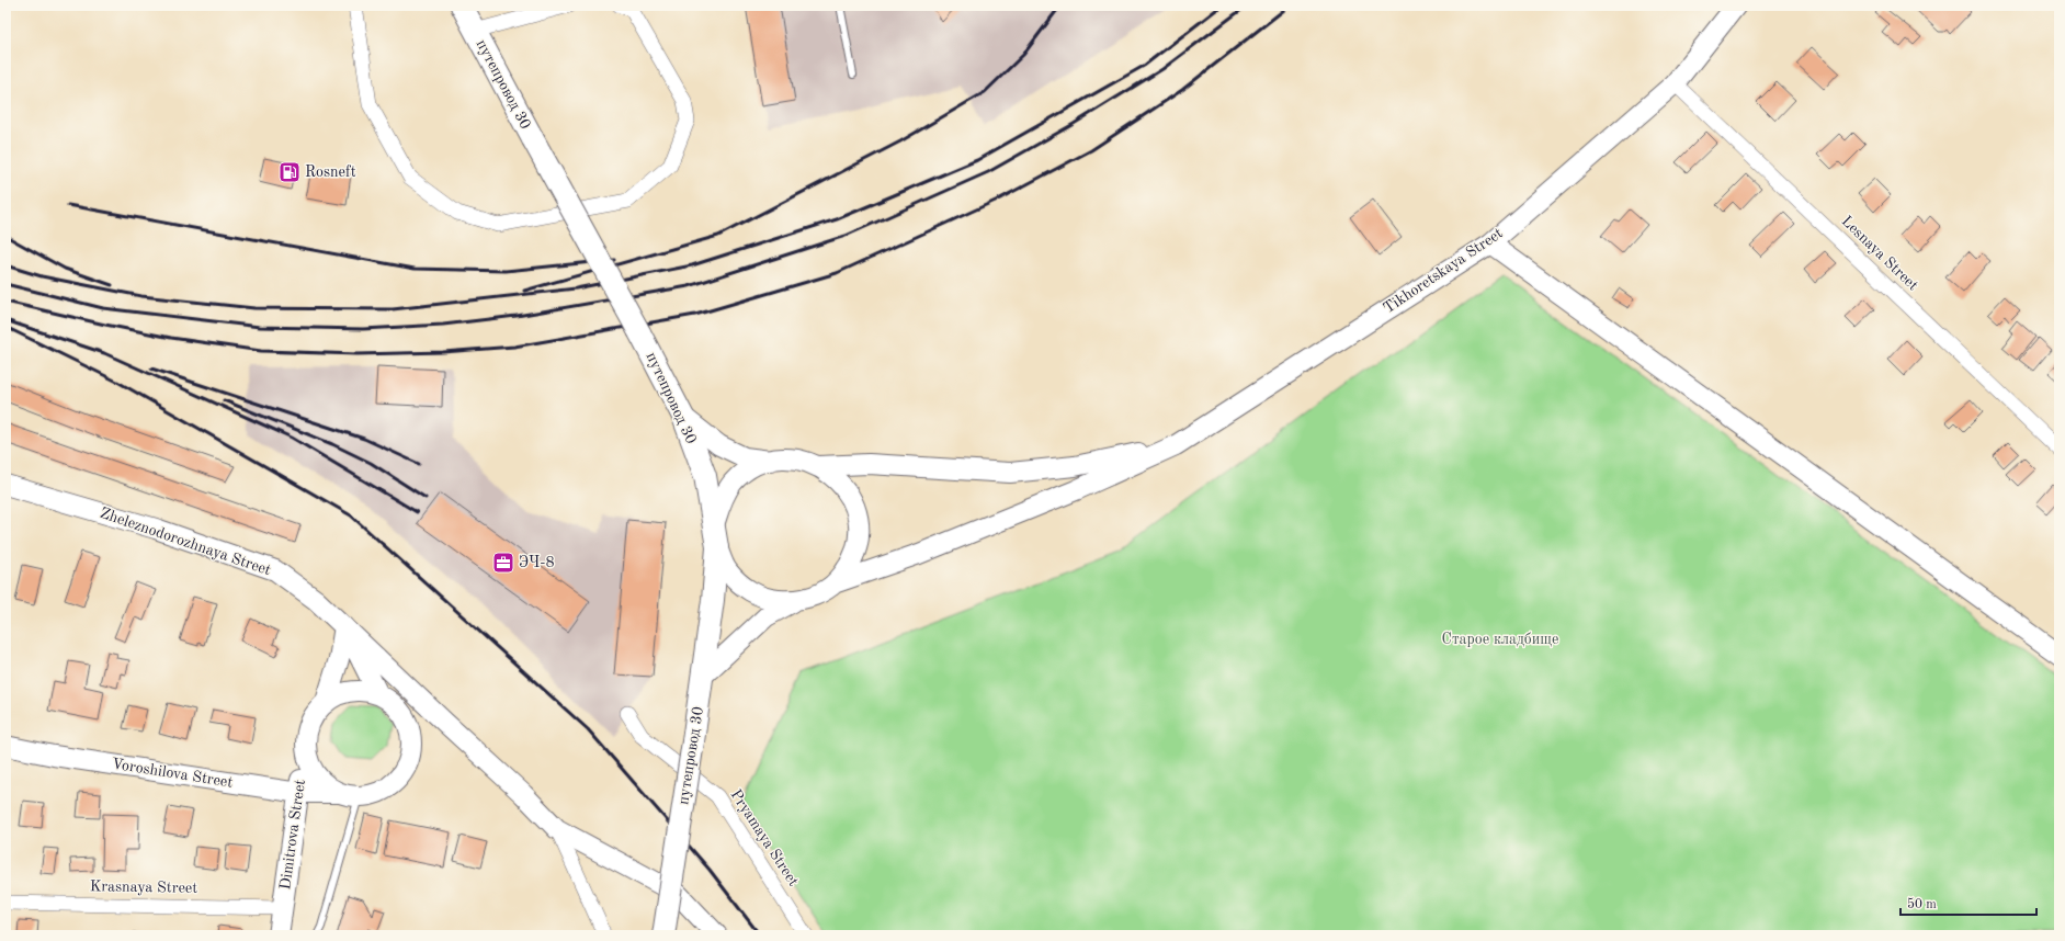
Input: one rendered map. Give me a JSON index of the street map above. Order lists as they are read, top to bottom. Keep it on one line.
{"streets":{"main road":["путепровод 30"],"street":["Lesnaya Street","Tikhoretskaya Street","Zheleznodorozhnaya Street","Voroshilova Street","Dimitrova Street","Pryamaya Street","Krasnaya Street"]},"crossings":[["Lesnaya Street","Tikhoretskaya Street"],["Voroshilova Street","Dimitrova Street"],["Dimitrova Street","Krasnaya Street"]],"parks":["Старое кладбище"],"places":{"fuel station":["Rosneft"],"office":["ЭЧ-8"]},"scale_bar":"50 m"}
